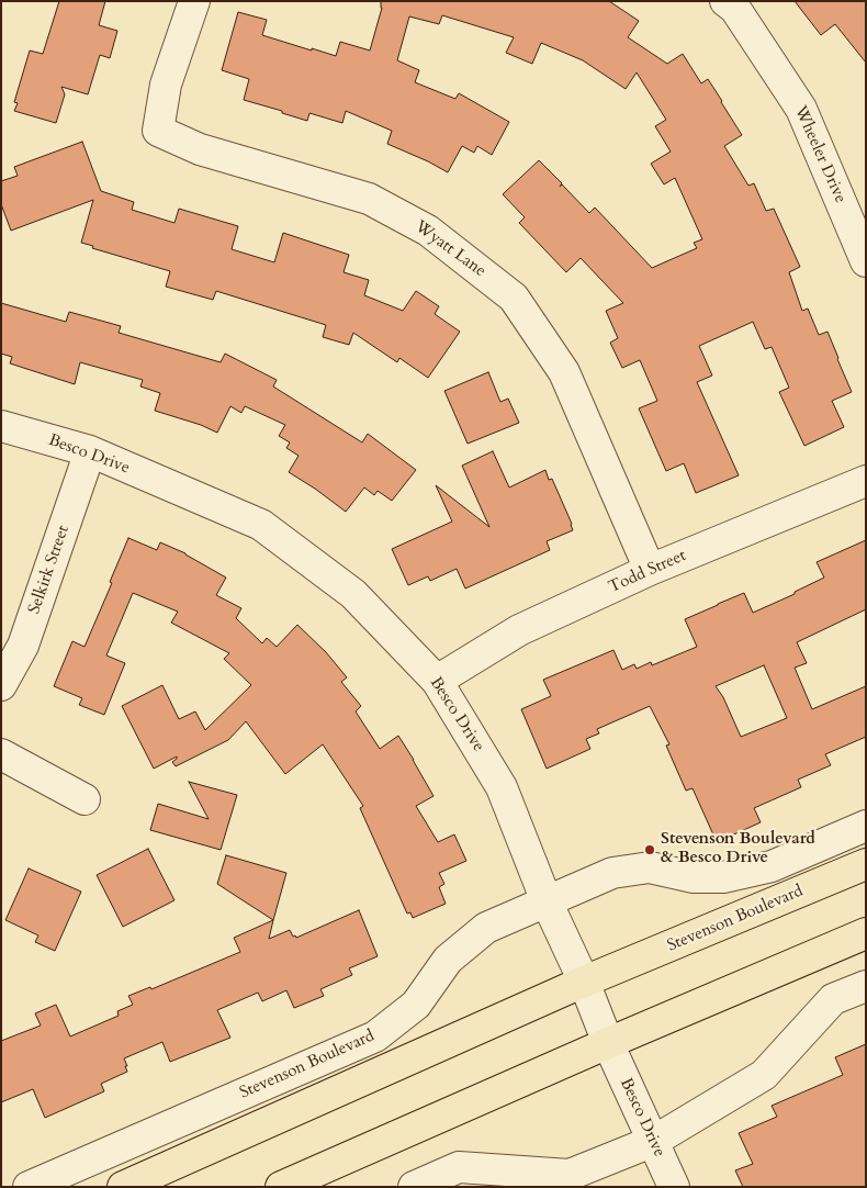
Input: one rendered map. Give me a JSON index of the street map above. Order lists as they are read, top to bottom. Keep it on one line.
{"streets":{"main road":["Stevenson Boulevard"],"street":["Wheeler Drive","Wyatt Lane","Besco Drive","Selkirk Street","Todd Street"]},"crossings":[["Wyatt Lane","Todd Street"],["Besco Drive","Selkirk Street"],["Besco Drive","Todd Street"],["Besco Drive","Stevenson Boulevard"]],"places":["Stevenson Boulevard & Besco Drive"]}
